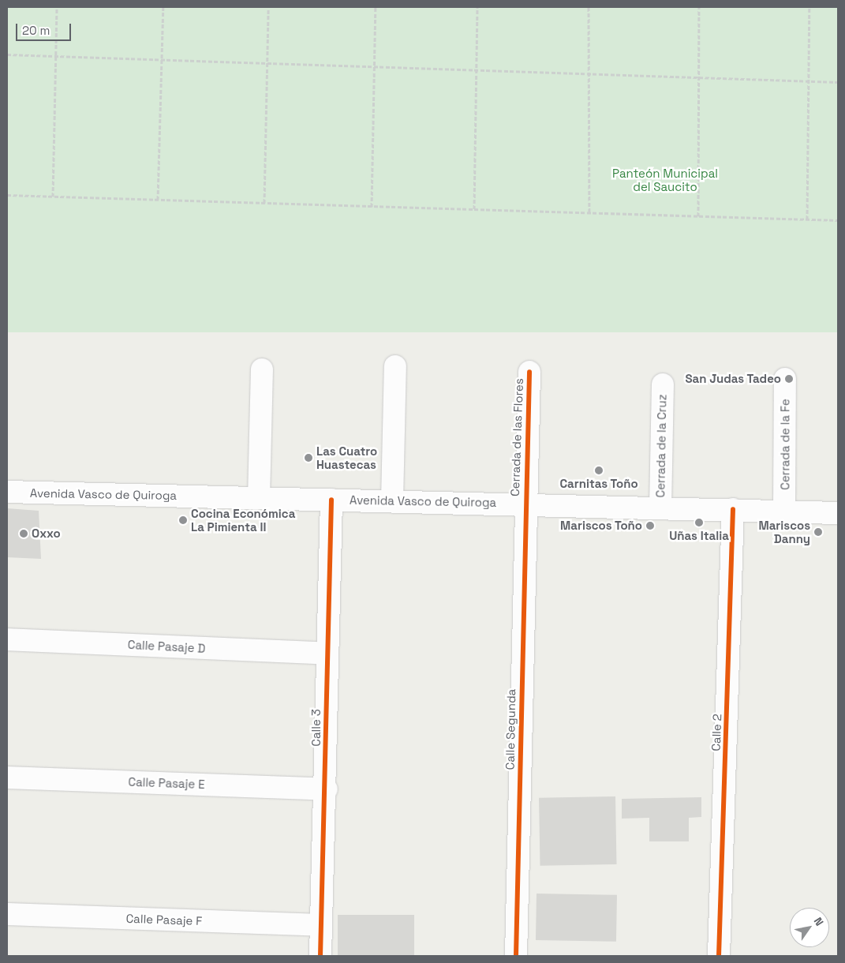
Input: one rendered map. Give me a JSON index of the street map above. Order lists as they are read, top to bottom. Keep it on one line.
{"streets":{"street":["Cerrada de las Flores","Cerrada de la Fe","Cerrada de la Cruz","Avenida Vasco de Quiroga","Calle Pasaje D","Calle 3","Calle Segunda","Calle 2","Calle Pasaje E","Calle Pasaje F"]},"crossings":[["Cerrada de las Flores","Avenida Vasco de Quiroga"],["Cerrada de las Flores","Calle Segunda"],["Cerrada de la Fe","Avenida Vasco de Quiroga"],["Cerrada de la Cruz","Avenida Vasco de Quiroga"],["Avenida Vasco de Quiroga","Calle 3"],["Avenida Vasco de Quiroga","Calle Segunda"],["Avenida Vasco de Quiroga","Calle 2"],["Calle Pasaje D","Calle 3"],["Calle 3","Calle Pasaje E"],["Calle 3","Calle Pasaje F"]],"parks":["Panteón Municipal del Saucito"],"places":["San Judas Tadeo","Las Cuatro Huastecas","Carnitas Toño","Cocina Económica La Pimienta II","Uñas Italia","Mariscos Toño","Mariscos Danny","Oxxo"],"scale_bar":"20 m","north":"top right"}
